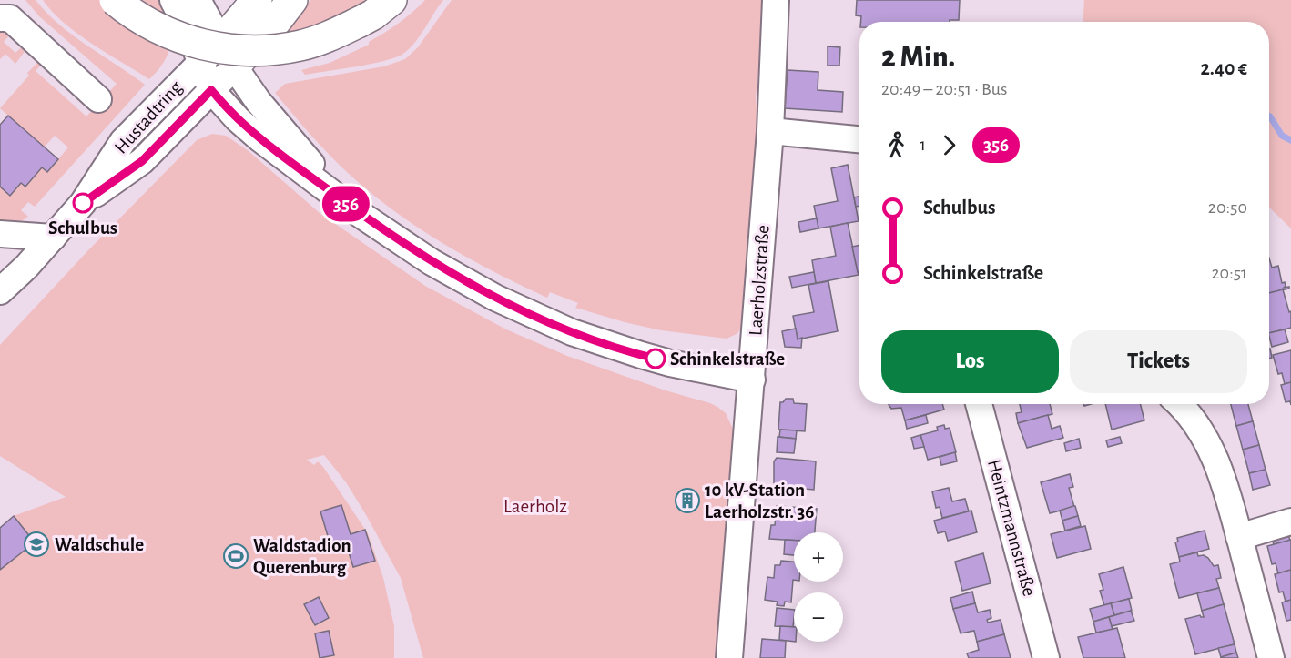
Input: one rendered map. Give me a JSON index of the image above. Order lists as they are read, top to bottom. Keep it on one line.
{"streets":{"street":["Hustadtring","Laerholzstraße","Heintzmannstraße"]},"parks":["Laerholz"],"places":{"other":["Schulbus","Schinkelstraße"],"building":["10 kV-Station Laerholzstr. 36"],"school or university":["Waldschule"],"sports":["Waldstadion Querenburg"]},"lines":["bus line 356"],"page":{"on_map":"356","heading":["2 Min.","20:49 – 20:51 · Bus","2.40 €"],"legs":["1","356"],"list":[{"name":"Schulbus","value":"20:50"},{"name":"Schinkelstraße","value":"20:51"}],"buttons":["Los","Tickets"],"map_buttons":["+","−"]}}
